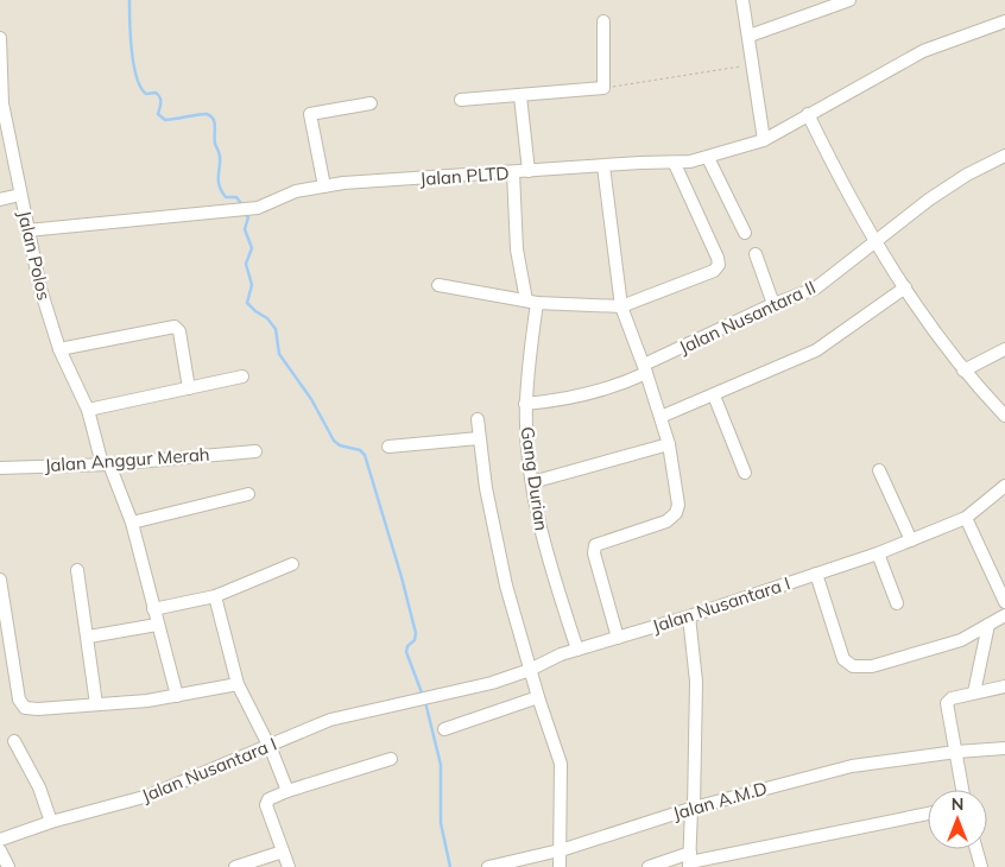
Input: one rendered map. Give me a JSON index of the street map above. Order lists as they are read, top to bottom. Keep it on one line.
{"streets":{"street":["Jalan PLTD","Jalan Polos","Jalan Nusantara II","Jalan Anggur Merah","Gang Durian","Jalan Nusantara I","Jalan A.M.D"]},"crossings":[["Jalan PLTD","Jalan Polos"],["Jalan PLTD","Gang Durian"],["Jalan Polos","Jalan Anggur Merah"],["Jalan Nusantara II","Gang Durian"],["Gang Durian","Jalan Nusantara I"]],"north":"top"}
